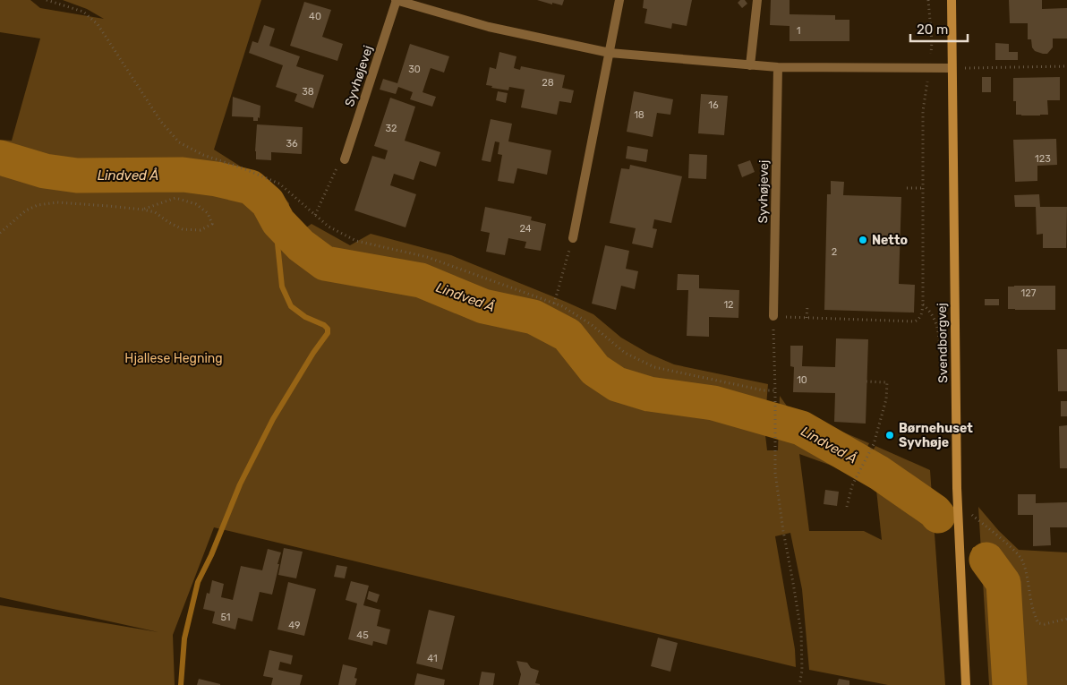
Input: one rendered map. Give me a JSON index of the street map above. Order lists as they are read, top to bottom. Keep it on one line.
{"streets":{"main road":["Svendborgvej"],"street":["Syvhøjevej"]},"crossings":[["Syvhøjevej","Svendborgvej"]],"water":["Lindved Å"],"parks":["Hjallese Hegning"],"places":["Netto","Børnehuset Syvhøje"],"house_numbers":["40","1","30","28","38","16","18","32","36","123","24","2","127","12","10","51","49","45","41"],"scale_bar":"20 m"}
